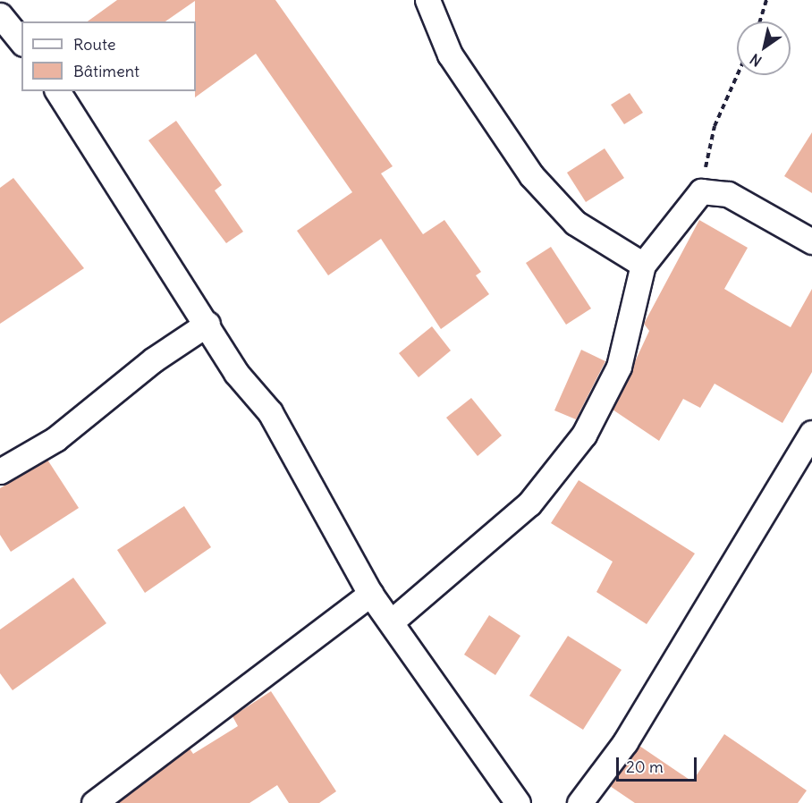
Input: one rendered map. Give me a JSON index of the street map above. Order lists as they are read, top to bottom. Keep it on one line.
{"legend":["Route","Bâtiment"],"scale_bar":"20 m","north":"bottom left"}
